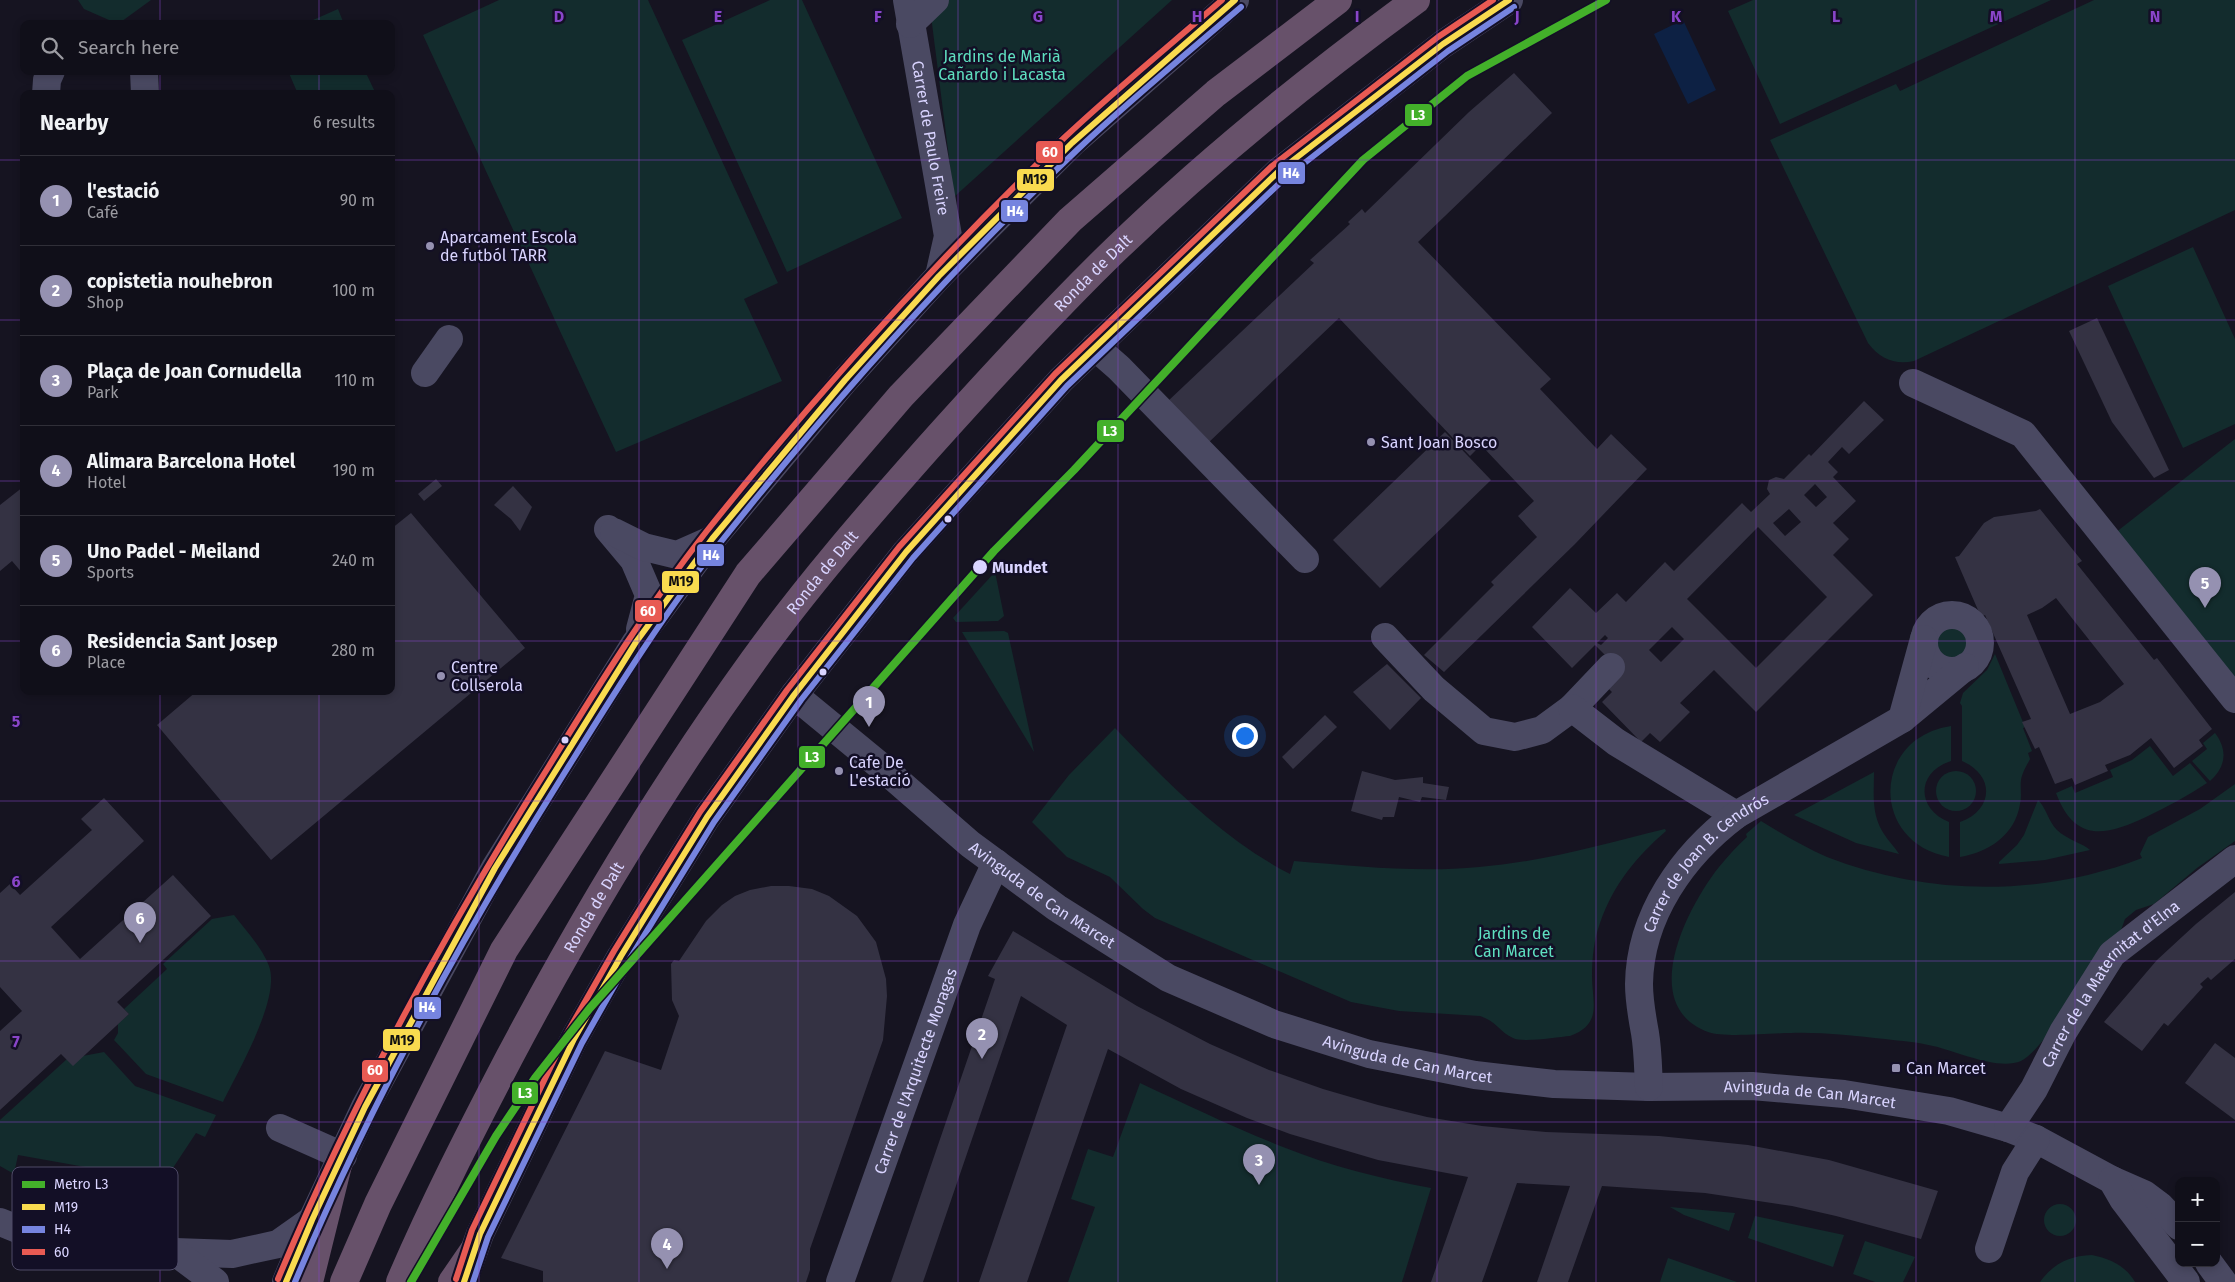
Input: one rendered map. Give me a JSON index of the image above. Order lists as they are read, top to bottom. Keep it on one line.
{"streets":{"highway":["Ronda de Dalt"],"street":["Carrer de Paulo Freire","Carrer de Joan B. Cendrós","Avinguda de Can Marcet","Carrer de la Maternitat d'Elna","Carrer de l'Arquitecte Moragas"]},"crossings":[["Carrer de Joan B. Cendrós","Avinguda de Can Marcet"],["Avinguda de Can Marcet","Carrer de la Maternitat d'Elna"],["Avinguda de Can Marcet","Carrer de l'Arquitecte Moragas"]],"parks":["Jardins de Marià Cañardo i Lacasta","Jardins de Can Marcet"],"places":{"other":["Aparcament Escola de futból TARR","Sant Joan Bosco","Mundet","Centre Collserola","Cafe De L'estació"],"transit":["Can Marcet"]},"lines":["metro line L3","transit line M19","transit line 60","transit line H4"],"legend":["Metro L3","M19","H4","60"],"page":{"search":"Search here","heading":["Nearby","6 results"],"list":[{"mark":"1","name":"l'estació","note":"Café","value":"90 m"},{"mark":"2","name":"copistetia nouhebron","note":"Shop","value":"100 m"},{"mark":"3","name":"Plaça de Joan Cornudella","note":"Park","value":"110 m"},{"mark":"4","name":"Alimara Barcelona Hotel","note":"Hotel","value":"190 m"},{"mark":"5","name":"Uno Padel - Meiland","note":"Sports","value":"240 m"},{"mark":"6","name":"Residencia Sant Josep","note":"Place","value":"280 m"}],"pins":["5","1","6","2","3","4"],"map_buttons":["+","−"]},"grid":{"columns":["D","E","F","G","H","I","J","K","L","M","N"],"rows":["5","6","7"]}}
